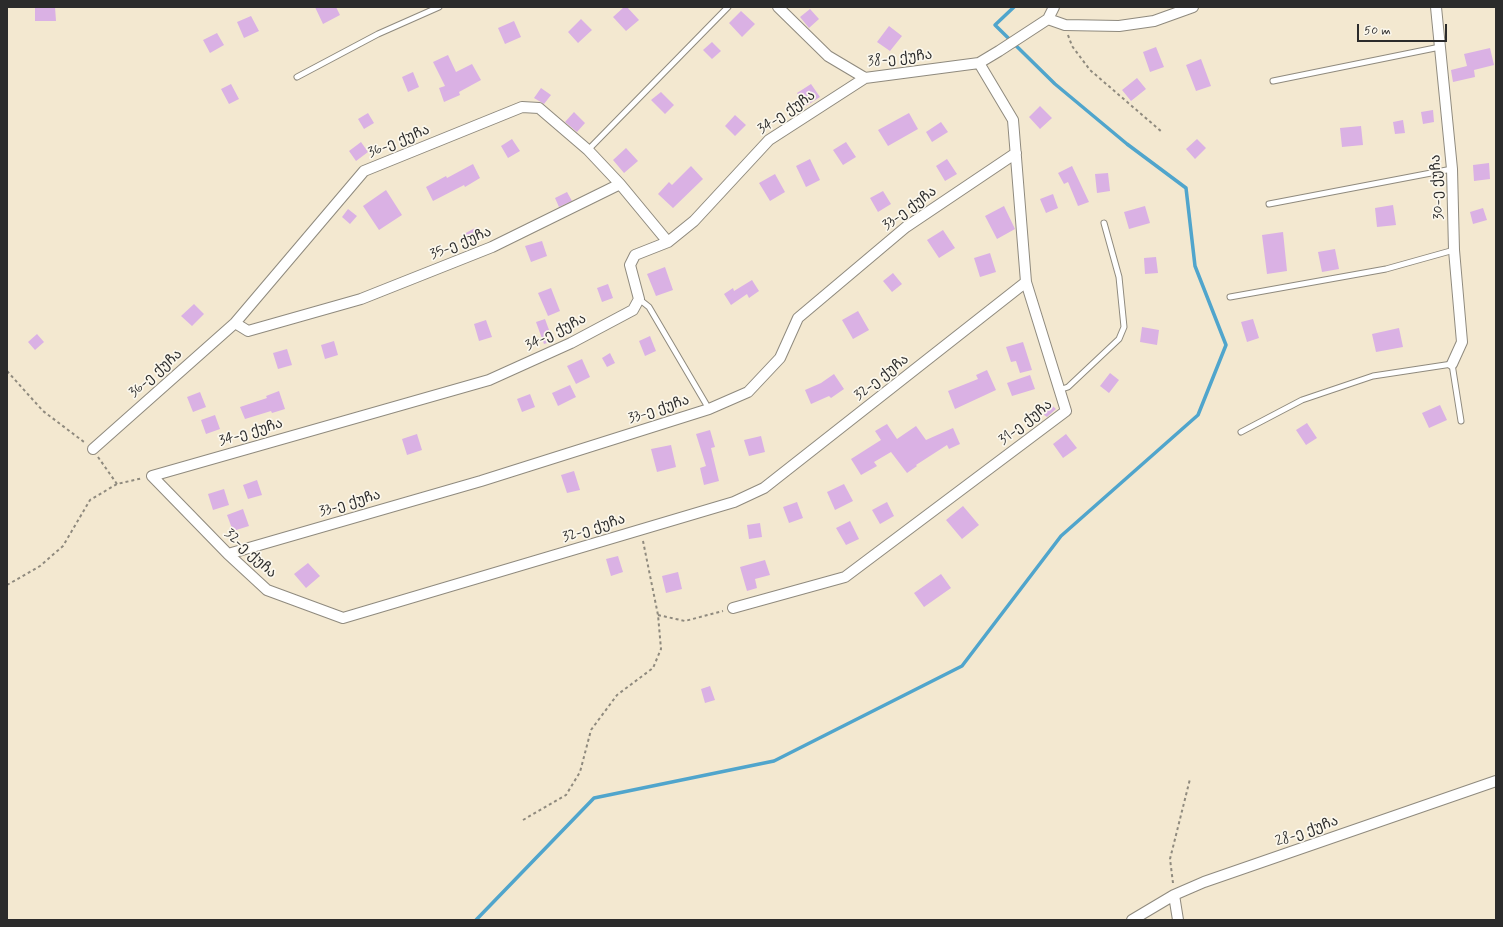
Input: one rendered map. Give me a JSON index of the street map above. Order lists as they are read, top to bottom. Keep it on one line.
{"streets":{"street":["38-ე ქუჩა","34-ე ქუჩა","36-ე ქუჩა","30-ე ქუჩა","33-ე ქუჩა","35-ე ქუჩა","32-ე ქუჩა","31-ე ქუჩა","28-ე ქუჩა"]},"crossings":[["38-ე ქუჩა","34-ე ქუჩა"],["38-ე ქუჩა","31-ე ქუჩა"],["34-ე ქუჩა","32-ე ქუჩა"],["36-ე ქუჩა","35-ე ქუჩა"],["33-ე ქუჩა","32-ე ქუჩა"],["33-ე ქუჩა","31-ე ქუჩა"],["32-ე ქუჩა","31-ე ქუჩა"]],"scale_bar":"50 m"}
